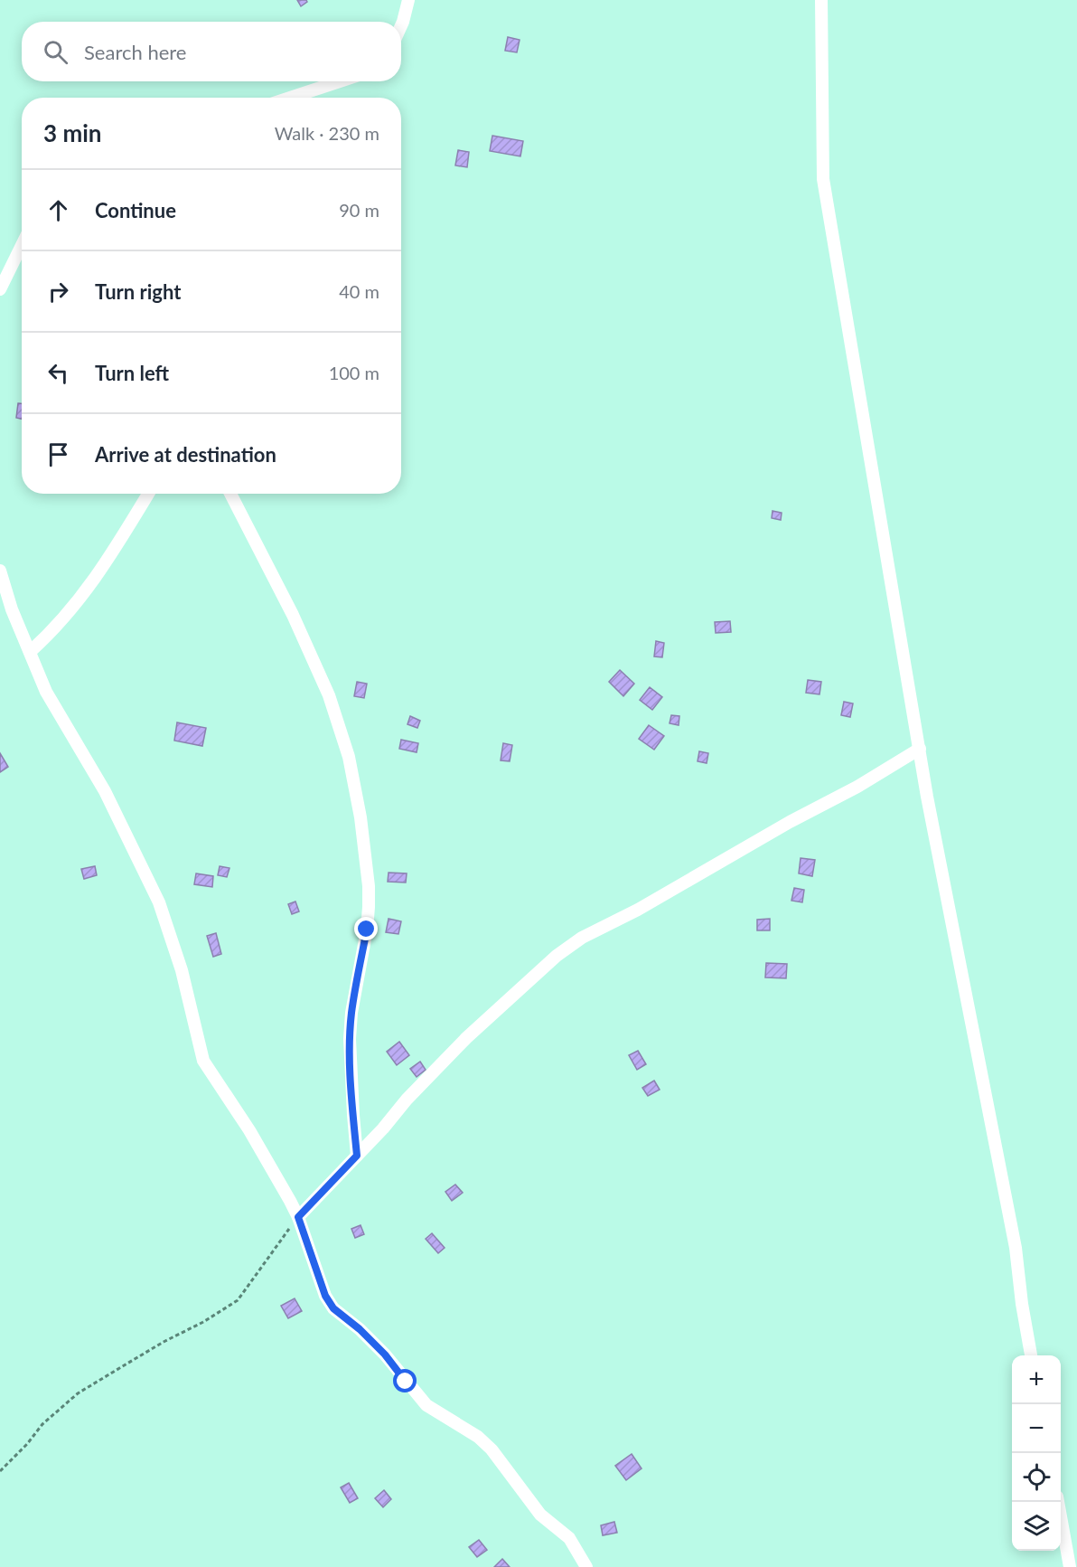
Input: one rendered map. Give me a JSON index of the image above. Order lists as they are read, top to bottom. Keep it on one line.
{"page":{"search":"Search here","heading":["3 min","Walk · 230 m"],"list":[["Continue","90 m"],["Turn right","40 m"],["Turn left","100 m"],"Arrive at destination"],"map_buttons":["+","−"]}}
